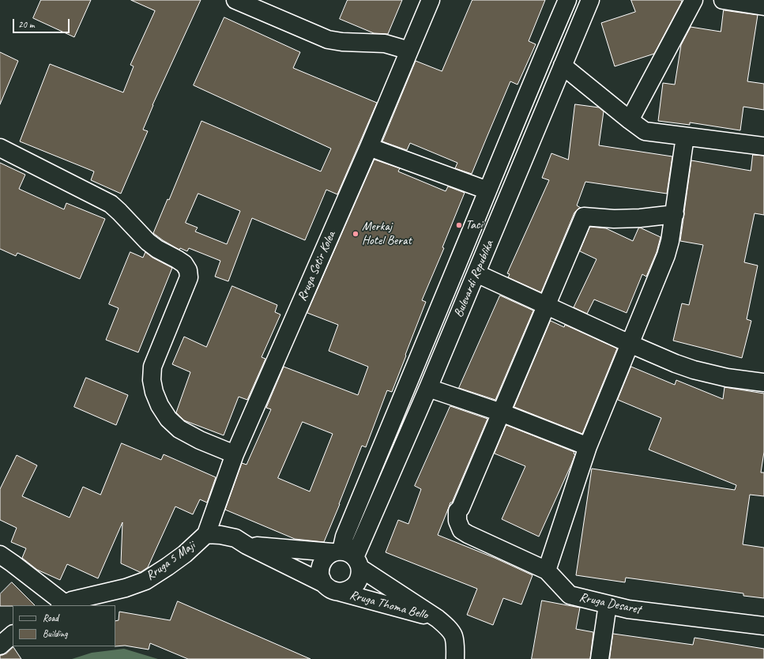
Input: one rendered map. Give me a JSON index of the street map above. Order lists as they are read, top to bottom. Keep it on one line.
{"streets":{"street":["Rruga Sotir Kolea","Bulevardi Republika","Rruga 5 Maji","Rruga Desaret","Rruga Thoma Bello"]},"crossings":[["Rruga Sotir Kolea","Rruga 5 Maji"],["Rruga Sotir Kolea","Rruga Thoma Bello"],["Bulevardi Republika","Rruga Thoma Bello"],["Rruga 5 Maji","Rruga Thoma Bello"]],"places":["Taci","Merkaj Hotel Berat"],"legend":["Road","Building"],"scale_bar":"20 m"}
